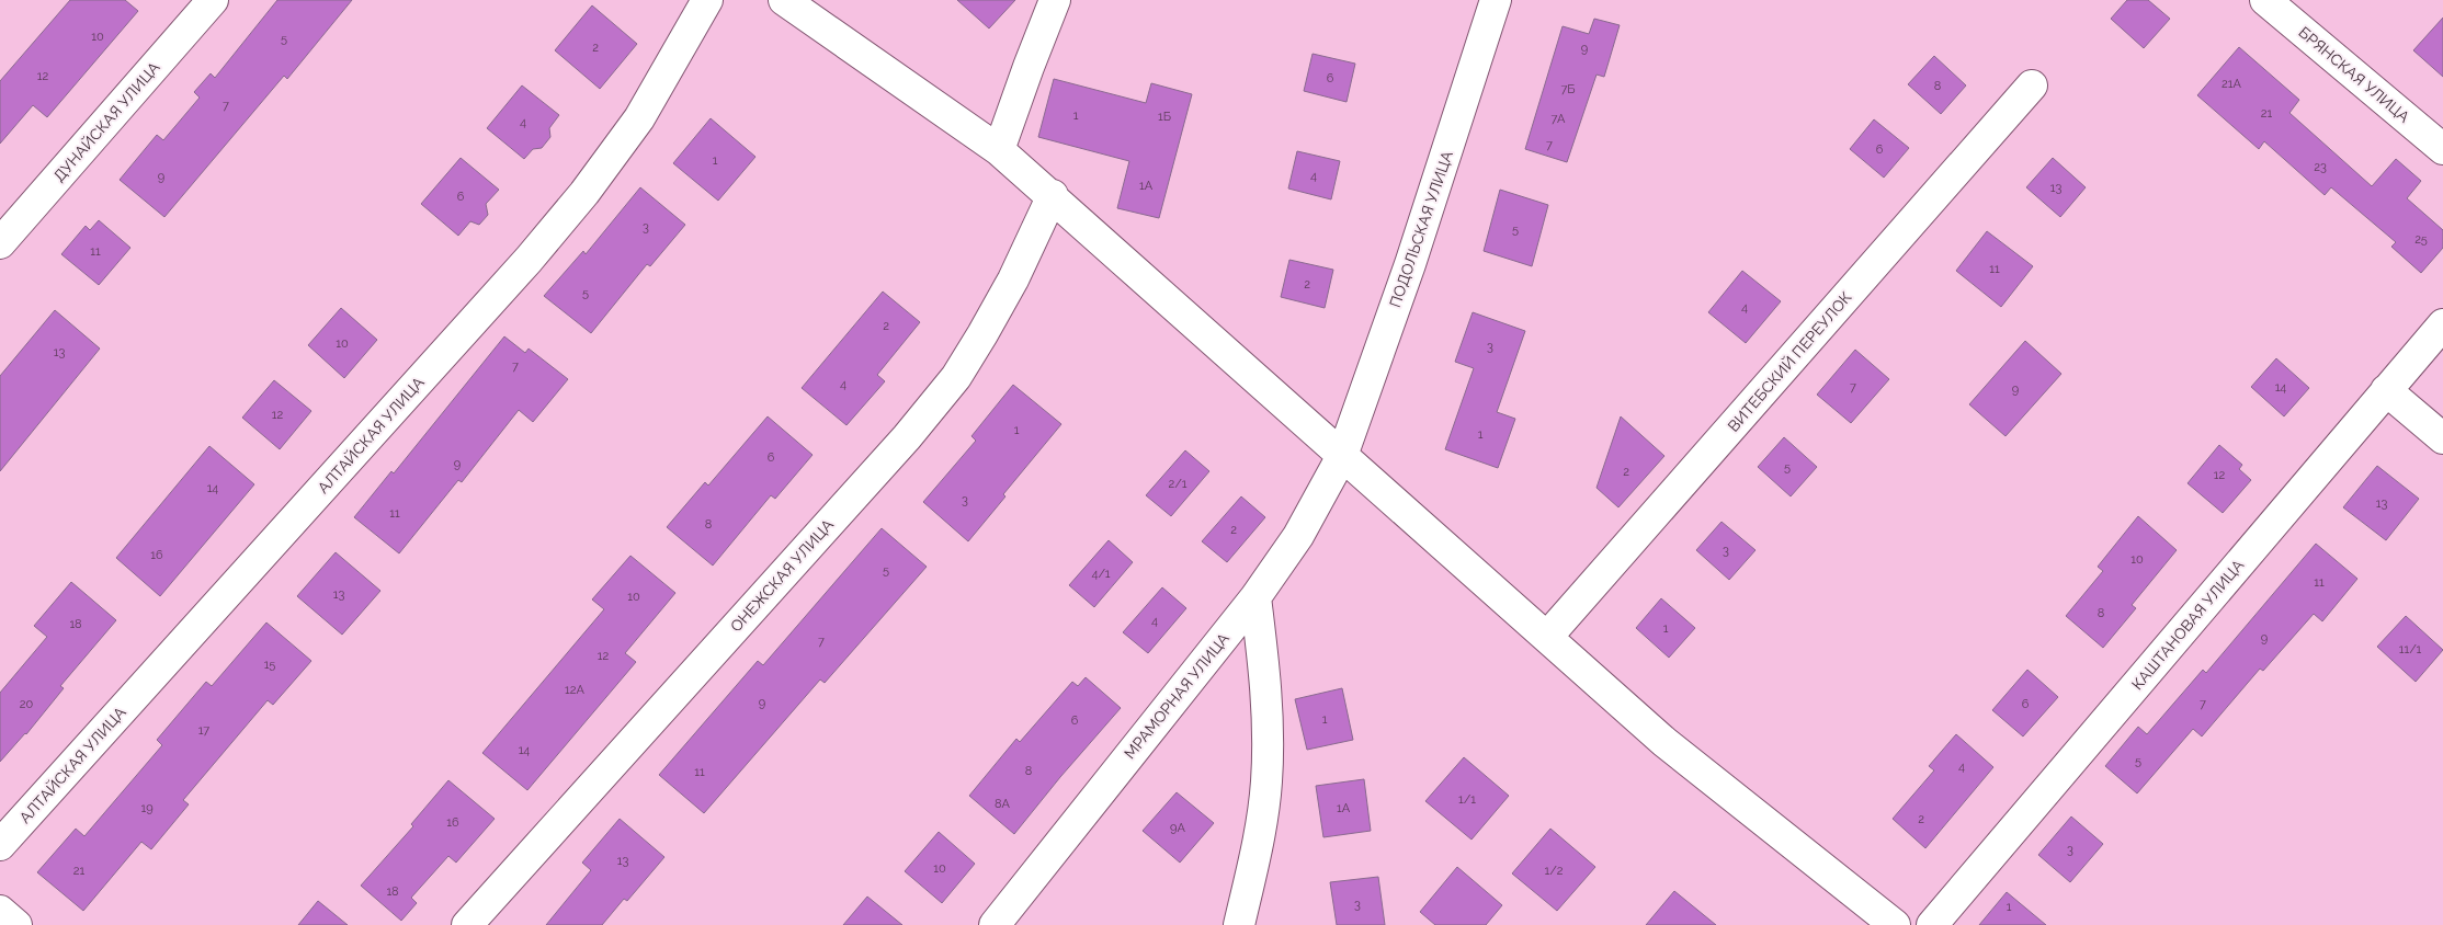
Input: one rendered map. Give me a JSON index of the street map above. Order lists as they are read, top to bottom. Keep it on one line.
{"streets":{"street":["БРЯНСКАЯ УЛИЦА","ДУНАЙСКАЯ УЛИЦА","ПОДОЛЬСКАЯ УЛИЦА","ВИТЕБСКИЙ ПЕРЕУЛОК","АЛТАЙСКАЯ УЛИЦА","ОНЕЖСКАЯ УЛИЦА","КАШТАНОВАЯ УЛИЦА","МРАМОРНАЯ УЛИЦА"]},"crossings":[["ПОДОЛЬСКАЯ УЛИЦА","МРАМОРНАЯ УЛИЦА"]],"house_numbers":["10","5","2","9","12","6","21А","8","7Б","7","21","1","1Б","7А","4","7","6","1","23","4","9","1А","13","6","3","5","25","11","11","2","5","4","2","10","3","13","7","4","7","14","9","12","1","1","6","9","5","2","12","2/1","14","3","13","11","8","2","3","16","10","5","4/1","11","13","10","8","4","18","1","9","7","11/1","12","15","12А","9","20","6","7","1","6","17","14","5","4","8","11","1/1","8А","19","1А","2","16","9А","3","13","10","21","1/2","18","3","1"]}
